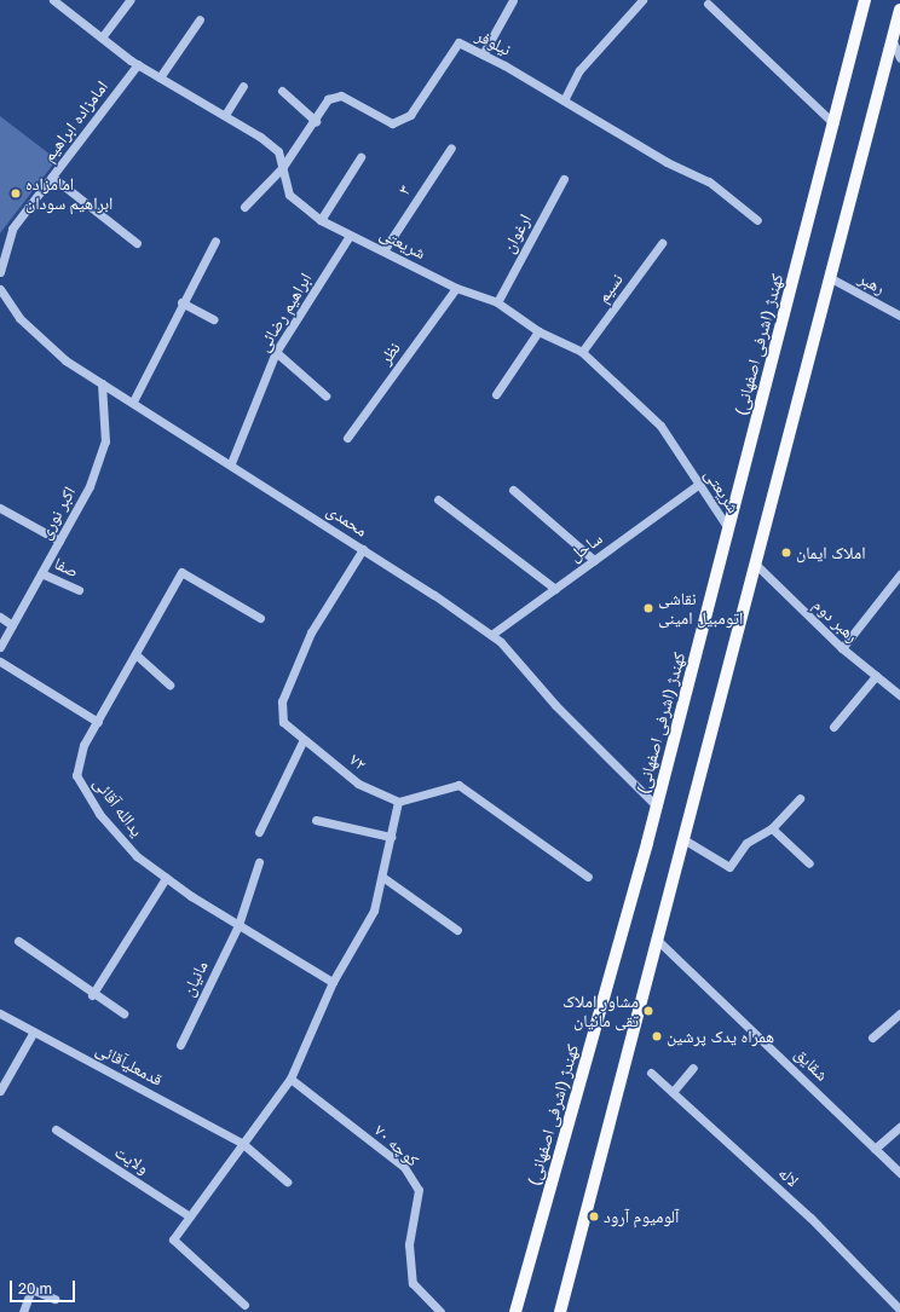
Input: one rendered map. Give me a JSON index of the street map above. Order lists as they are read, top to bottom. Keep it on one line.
{"streets":{"main road":["کهندژ (اشرفی اصفهانی)"],"street":["نیلوفر","امامزاده ابراهیم","۳","ارغوان","شریعتی","رهبر","نسیم","ابراهیم رضائی","نظر","اکبر نوری","محمدی","ساحل","صفا","رهبر دوم","۷۲","یدالله آقائی","مانیان","قدمعلیآقائی","شقایق","کوچه ۷۰","ولایت","لاله"]},"crossings":[["نیلوفر","شریعتی"],["امامزاده ابراهیم","شریعتی"],["۳","شریعتی"],["ارغوان","شریعتی"],["شریعتی","نسیم"],["شریعتی","ابراهیم رضائی"],["شریعتی","کهندژ (اشرفی اصفهانی)"],["شریعتی","نظر"],["شریعتی","ساحل"],["ابراهیم رضائی","محمدی"],["کهندژ (اشرفی اصفهانی)","محمدی"],["اکبر نوری","محمدی"],["اکبر نوری","صفا"],["محمدی","ساحل"],["محمدی","۷۲"],["یدالله آقائی","مانیان"]],"places":["امامزاده ابراهیم سودان","املاک ایمان","نقاشی اتومبیل امینی","مشاور املاک تقی مانیان","همراه یدک پرشین","آلومیوم آرود"],"scale_bar":"20 m"}
